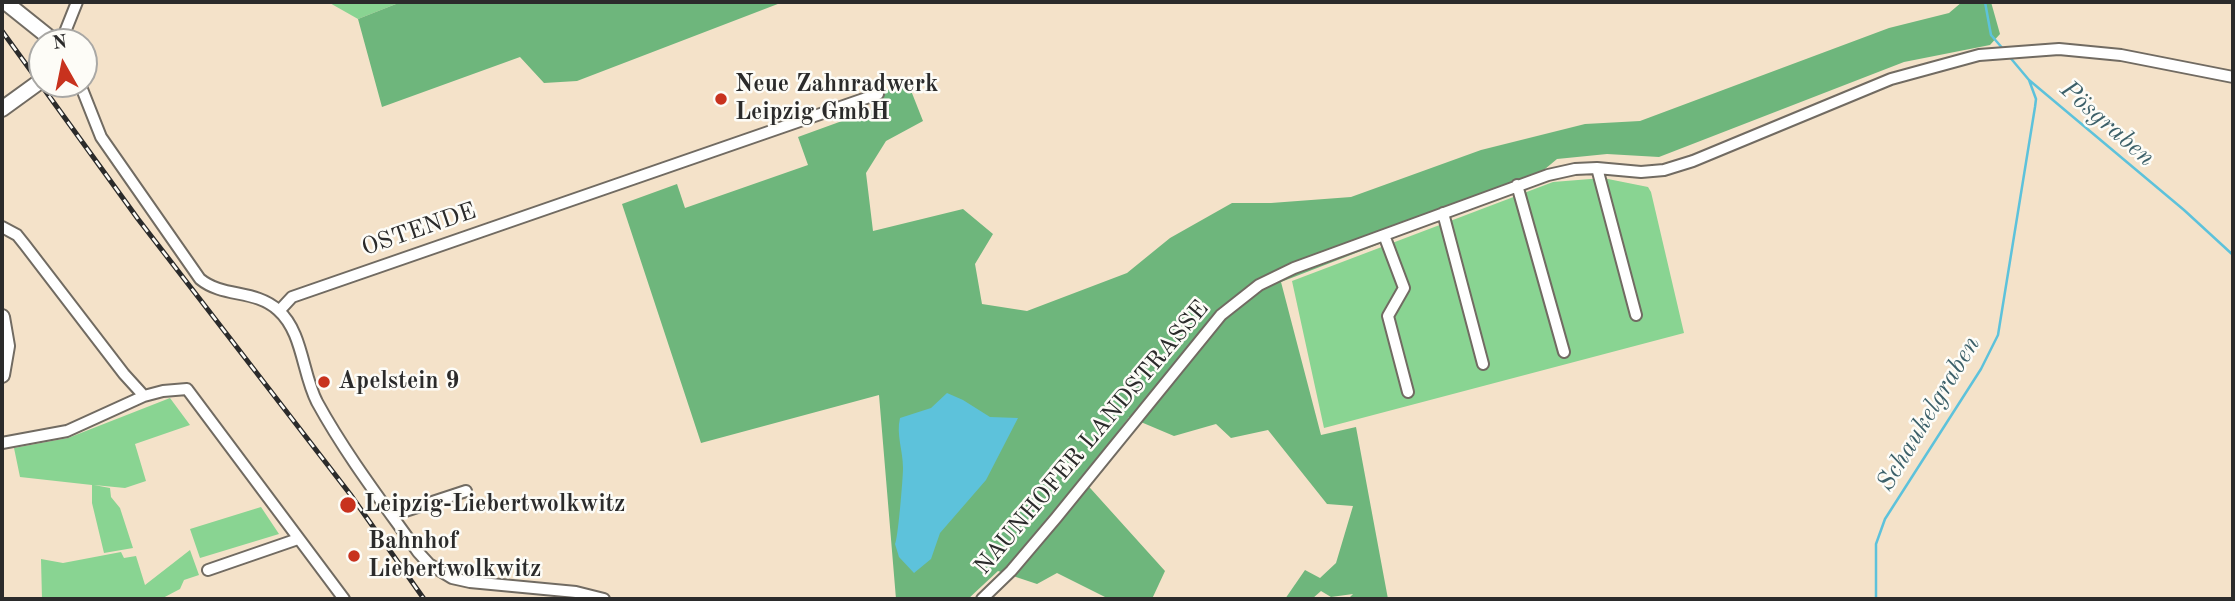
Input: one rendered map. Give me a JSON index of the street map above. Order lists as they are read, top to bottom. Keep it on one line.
{"streets":{"street":["OSTENDE","NAUNHOFER LANDSTRASSE"]},"water":["Pösgraben","Schaukelgraben"],"places":["Neue Zahnradwerk Leipzig GmbH","Apelstein 9","Leipzig-Liebertwolkwitz","Bahnhof Liebertwolkwitz"],"north":"top"}
